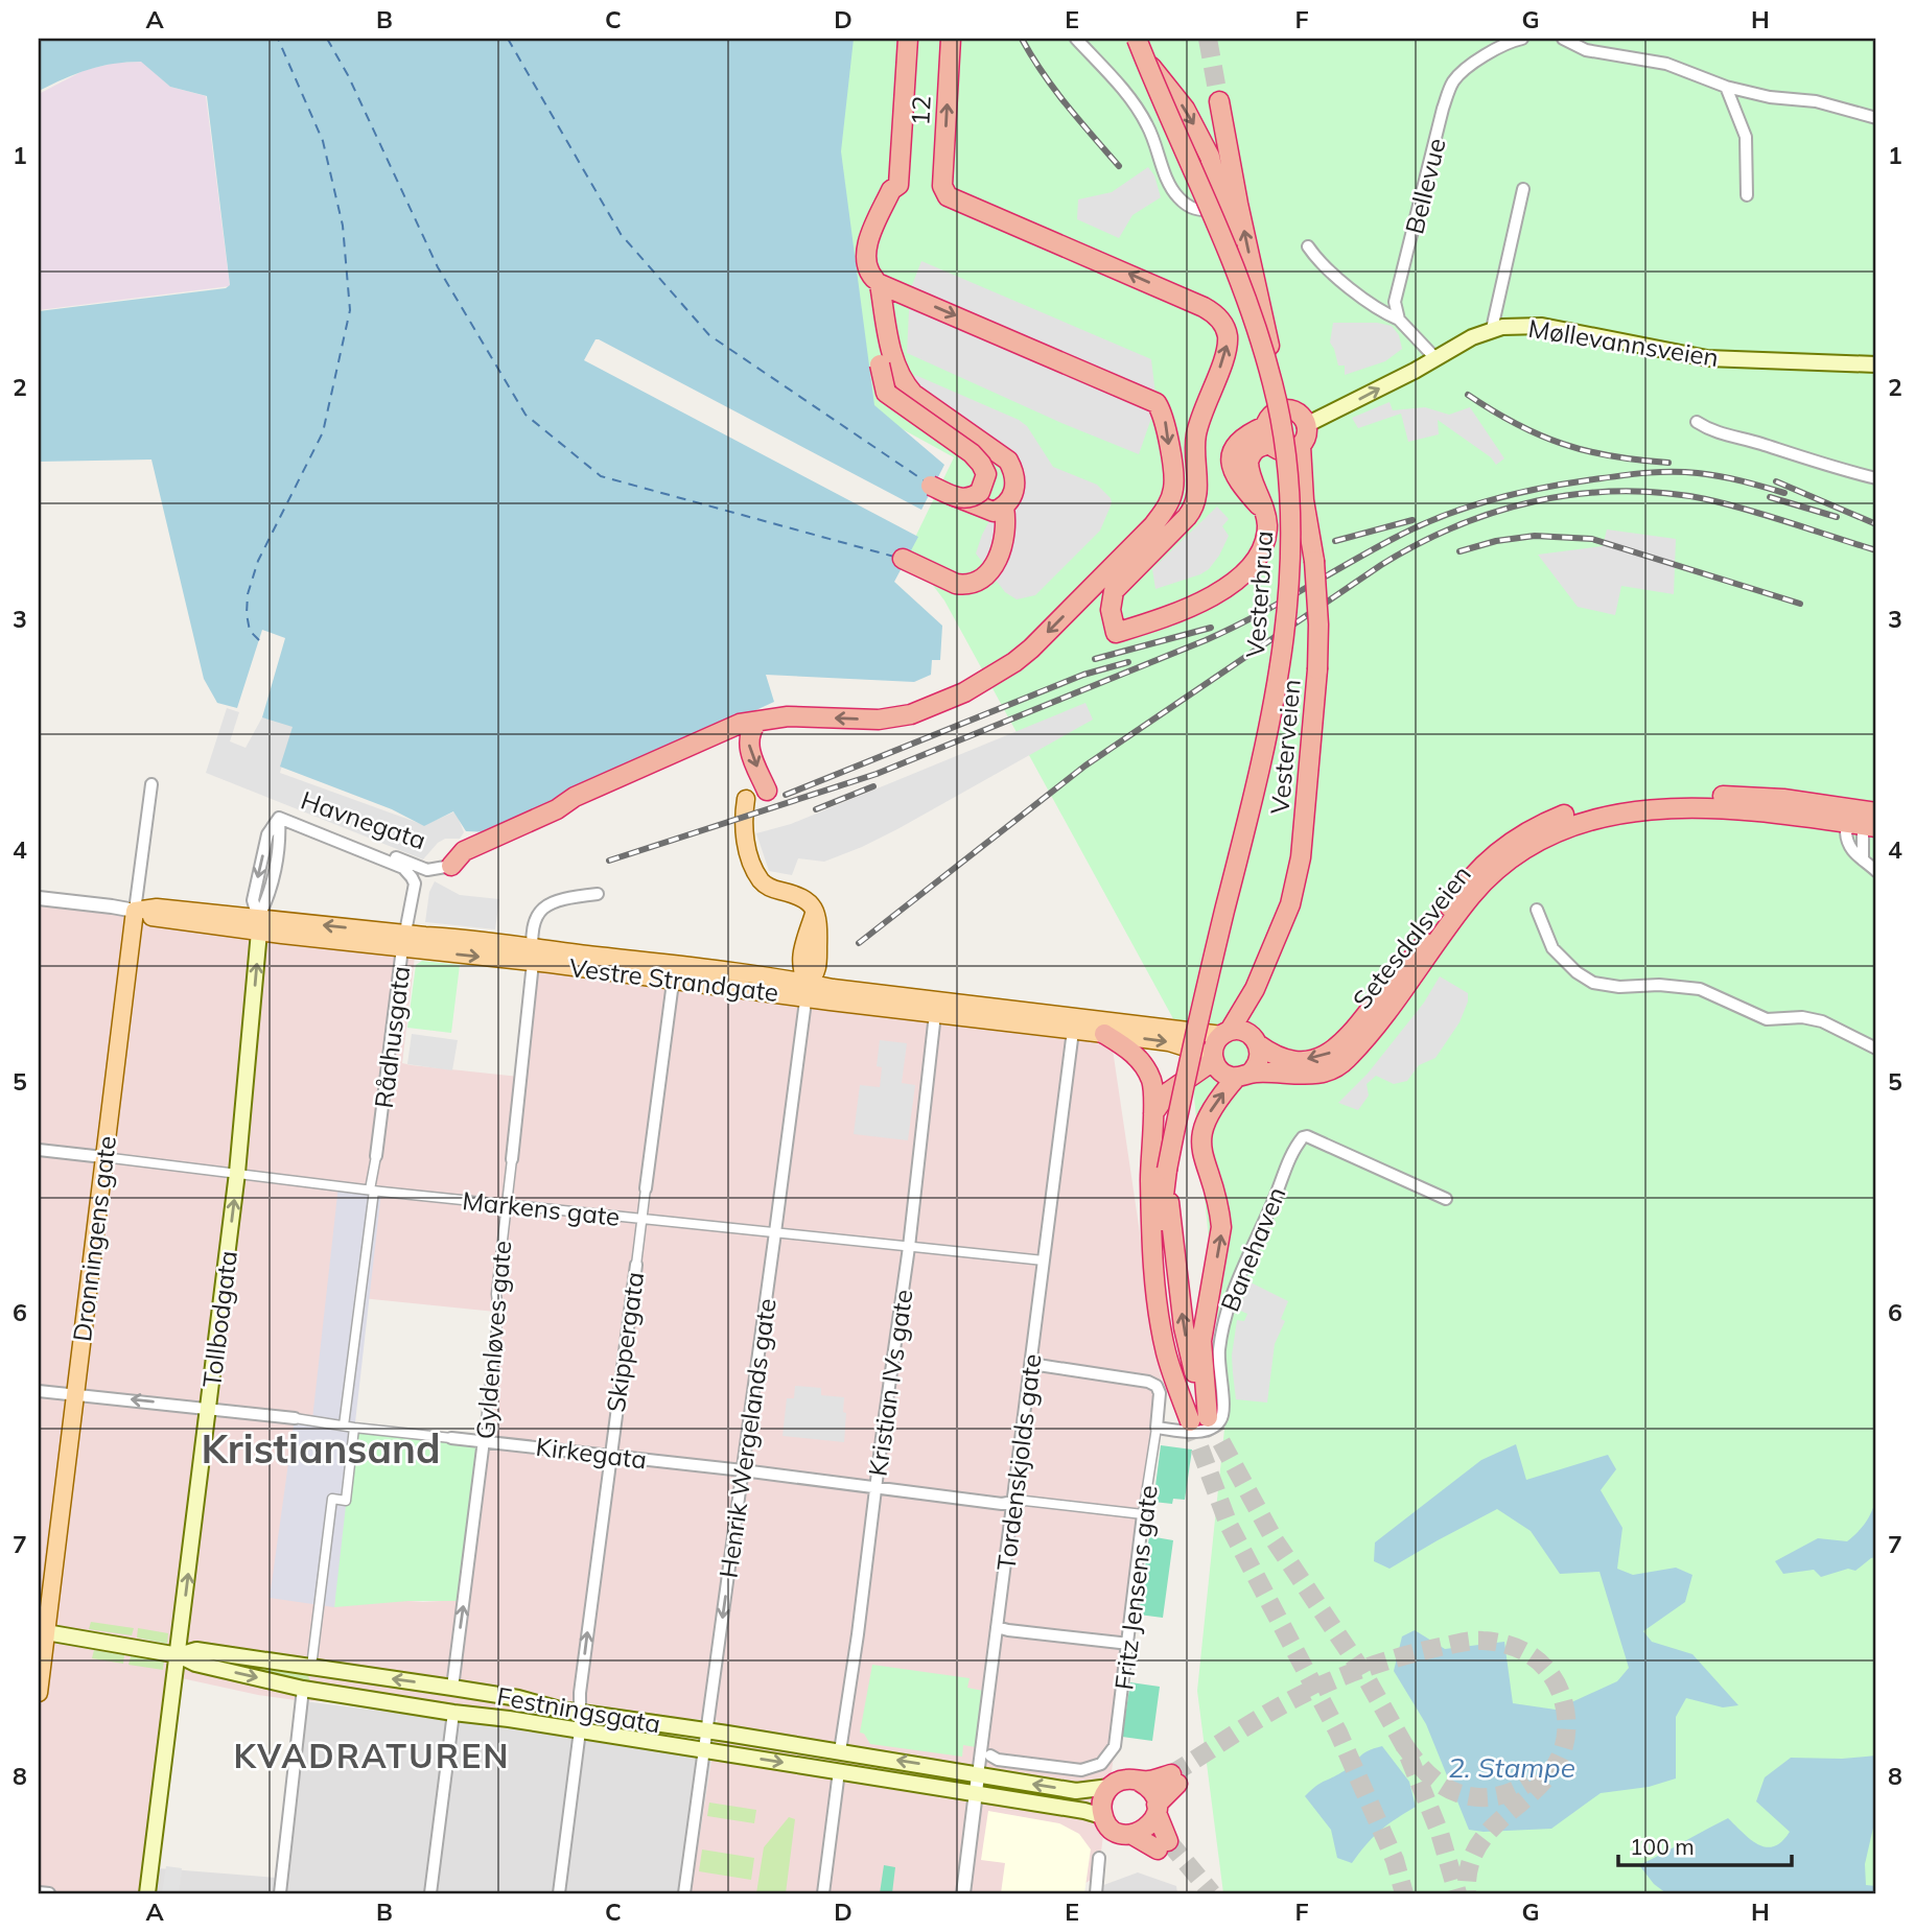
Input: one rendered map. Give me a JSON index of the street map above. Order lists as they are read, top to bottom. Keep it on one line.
{"streets":{"highway":["12","Vesterbrua","Vesterveien","Setesdalsveien"],"main road":["Møllevannsveien","Vestre Strandgate","Dronningens gate","Tollbodgata","Festningsgata"],"street":["Bellevue","Havnegata","Rådhusgata","Markens gate","Banehaven","Gyldenløves gate","Skippergata","Kristian IVs gate","Henrik Wergelands gate","Kirkegata","Tordenskjolds gate","Fritz Jensens gate"]},"crossings":[["12","Vesterveien"],["Vesterveien","Setesdalsveien"],["Vesterveien","Vestre Strandgate"],["Havnegata","Rådhusgata"],["Havnegata","Tollbodgata"],["Setesdalsveien","Vestre Strandgate"],["Vestre Strandgate","Rådhusgata"],["Vestre Strandgate","Dronningens gate"],["Vestre Strandgate","Tollbodgata"],["Vestre Strandgate","Gyldenløves gate"],["Vestre Strandgate","Skippergata"],["Vestre Strandgate","Kristian IVs gate"],["Vestre Strandgate","Henrik Wergelands gate"],["Vestre Strandgate","Tordenskjolds gate"],["Rådhusgata","Markens gate"],["Rådhusgata","Kirkegata"],["Markens gate","Dronningens gate"],["Markens gate","Tollbodgata"],["Markens gate","Gyldenløves gate"],["Markens gate","Skippergata"],["Markens gate","Kristian IVs gate"],["Markens gate","Henrik Wergelands gate"],["Markens gate","Tordenskjolds gate"],["Dronningens gate","Kirkegata"],["Dronningens gate","Festningsgata"],["Banehaven","Fritz Jensens gate"],["Tollbodgata","Kirkegata"],["Tollbodgata","Festningsgata"],["Gyldenløves gate","Kirkegata"],["Gyldenløves gate","Festningsgata"],["Skippergata","Kirkegata"],["Skippergata","Festningsgata"],["Kristian IVs gate","Kirkegata"],["Kristian IVs gate","Festningsgata"],["Henrik Wergelands gate","Kirkegata"],["Henrik Wergelands gate","Festningsgata"],["Kirkegata","Tordenskjolds gate"],["Kirkegata","Fritz Jensens gate"],["Tordenskjolds gate","Festningsgata"]],"one_way":["Tollbodgata"],"districts":["Kristiansand","KVADRATUREN"],"water":["2. Stampe"],"scale_bar":"100 m","grid":{"columns":["A","B","C","D","E","F","G","H"],"rows":["1","2","3","4","5","6","7","8"]}}
